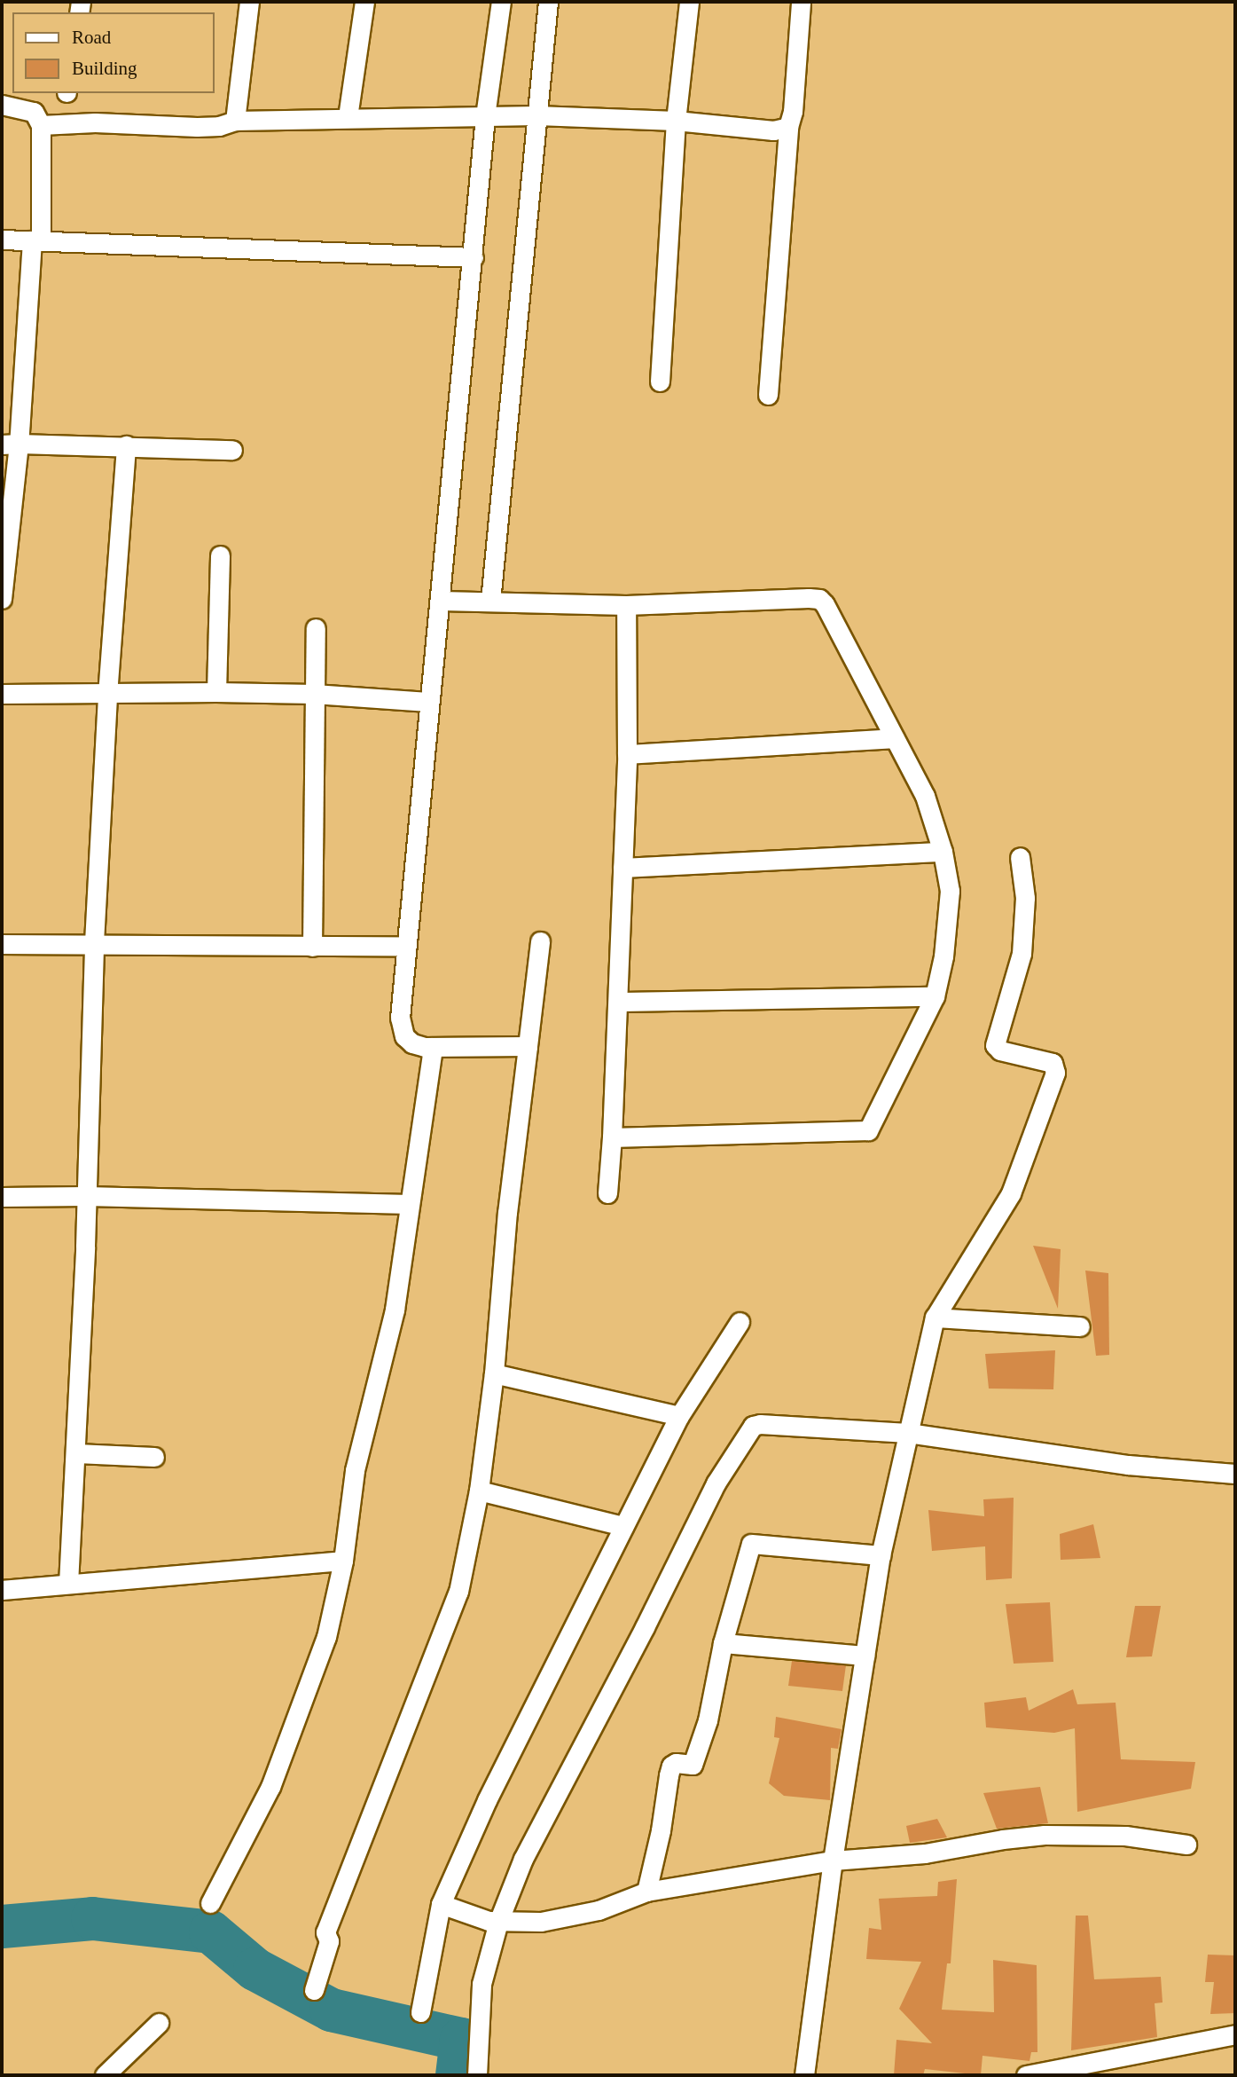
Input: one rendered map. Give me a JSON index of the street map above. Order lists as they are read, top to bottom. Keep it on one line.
{"legend":["Road","Building"]}
